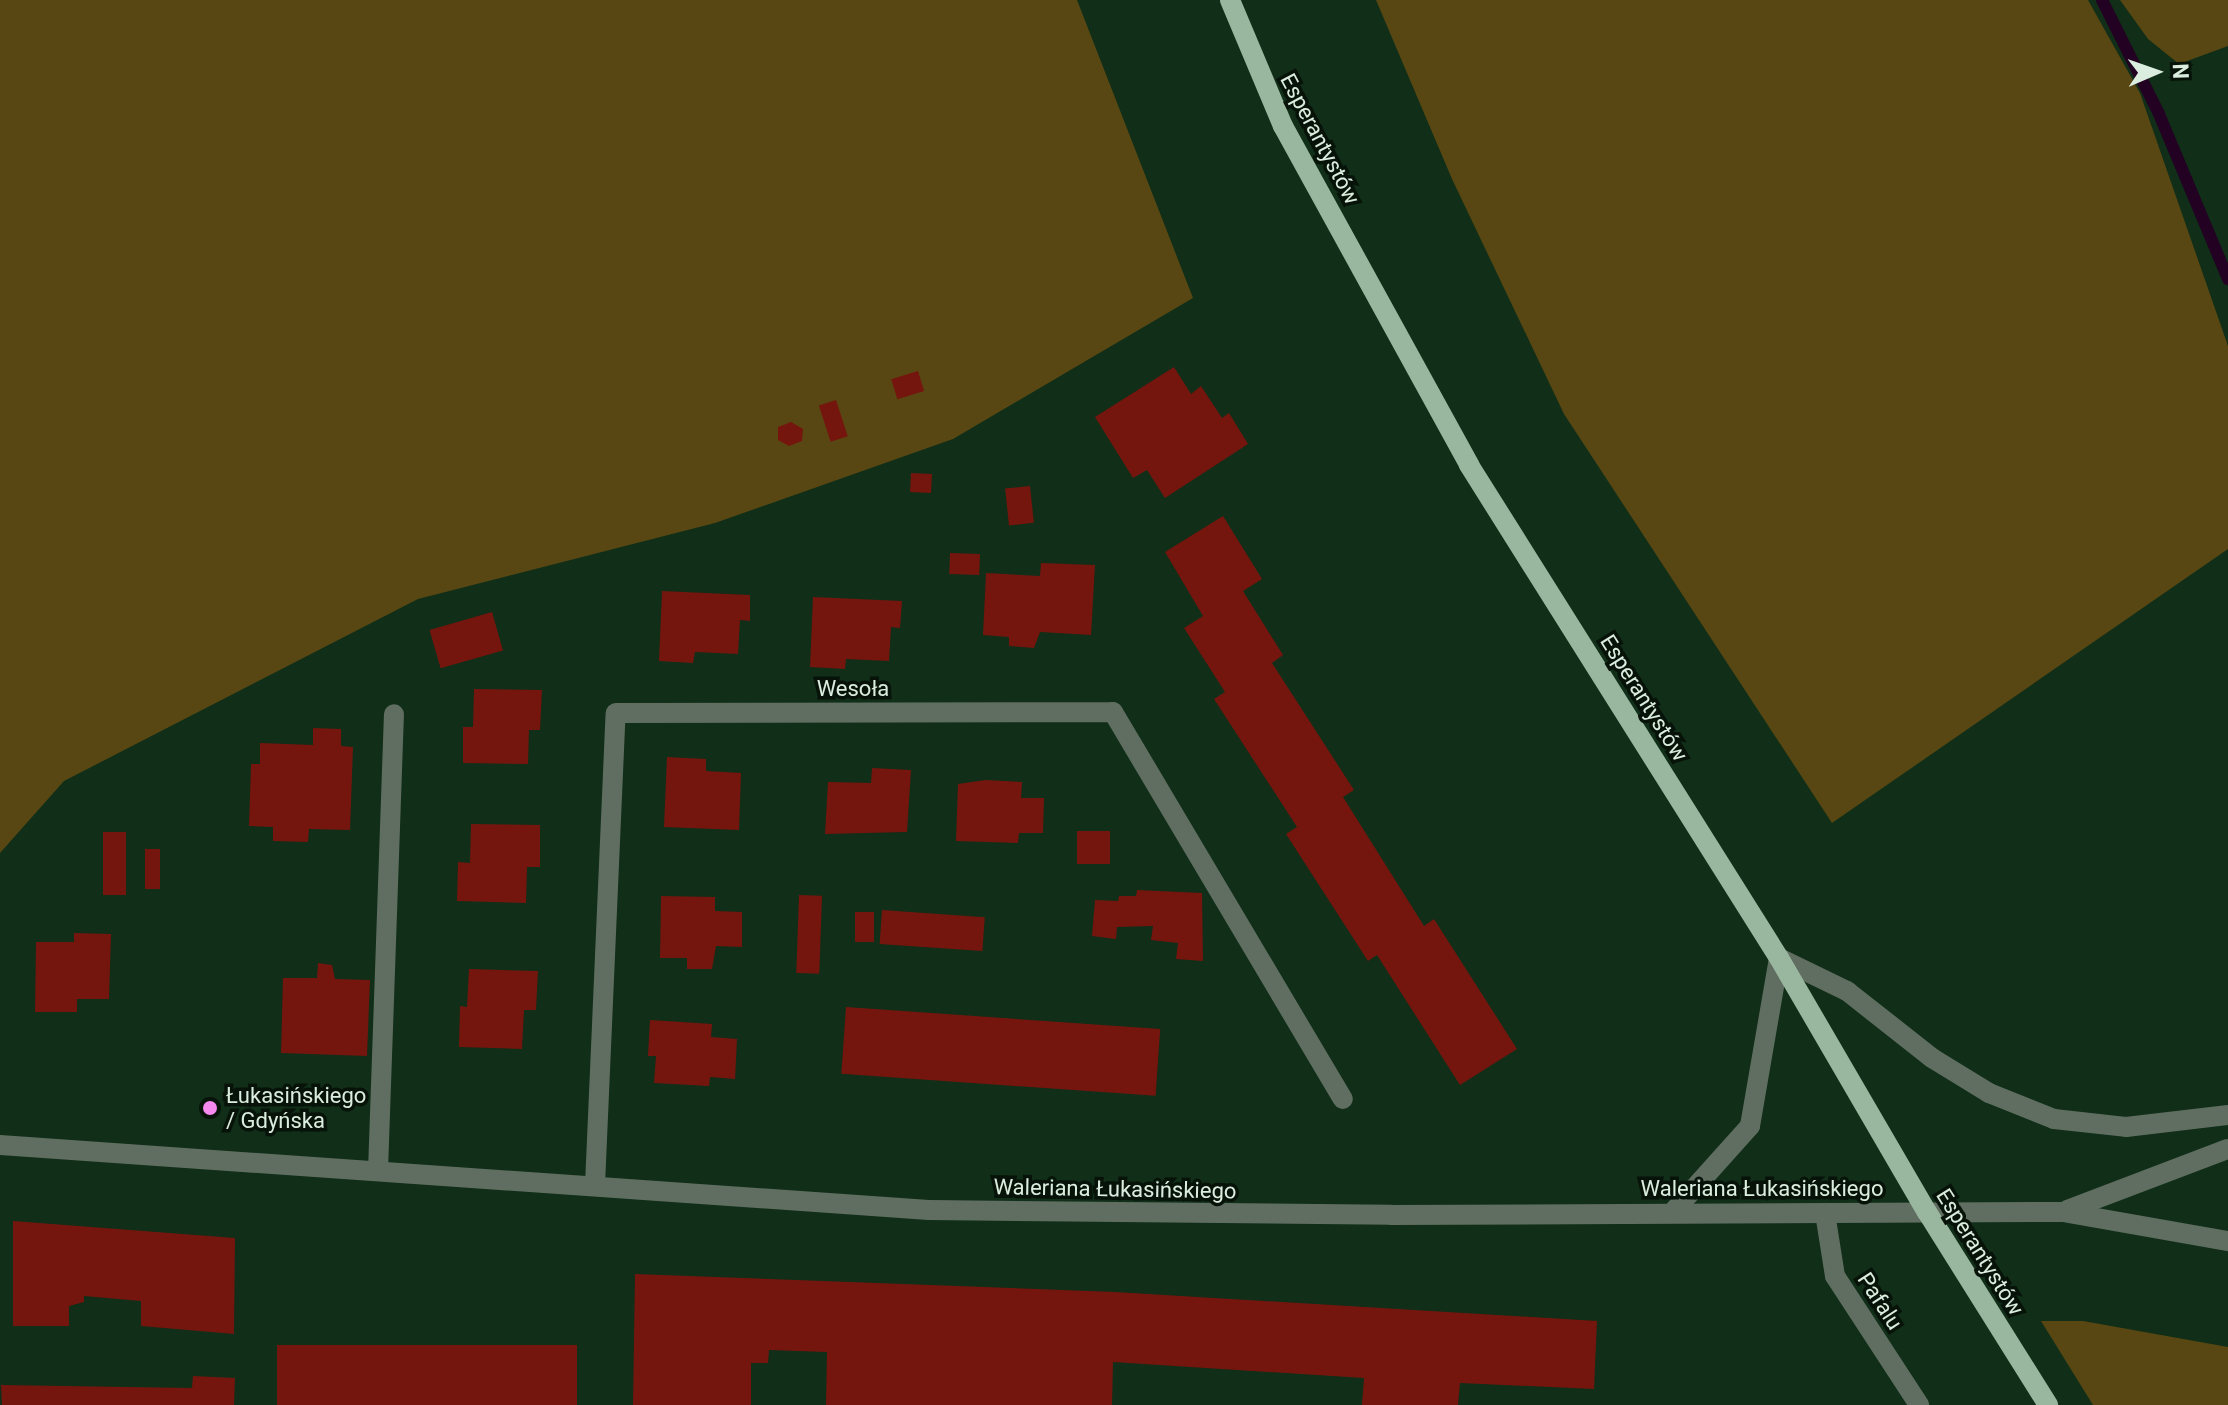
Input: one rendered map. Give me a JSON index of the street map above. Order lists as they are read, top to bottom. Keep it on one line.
{"streets":{"main road":["Esperantystów"],"street":["Wesoła","Waleriana Łukasińskiego","Pafalu"]},"crossings":[["Esperantystów","Waleriana Łukasińskiego"],["Wesoła","Waleriana Łukasińskiego"],["Waleriana Łukasińskiego","Pafalu"]],"places":["Łukasińskiego / Gdyńska"],"north":"right"}
